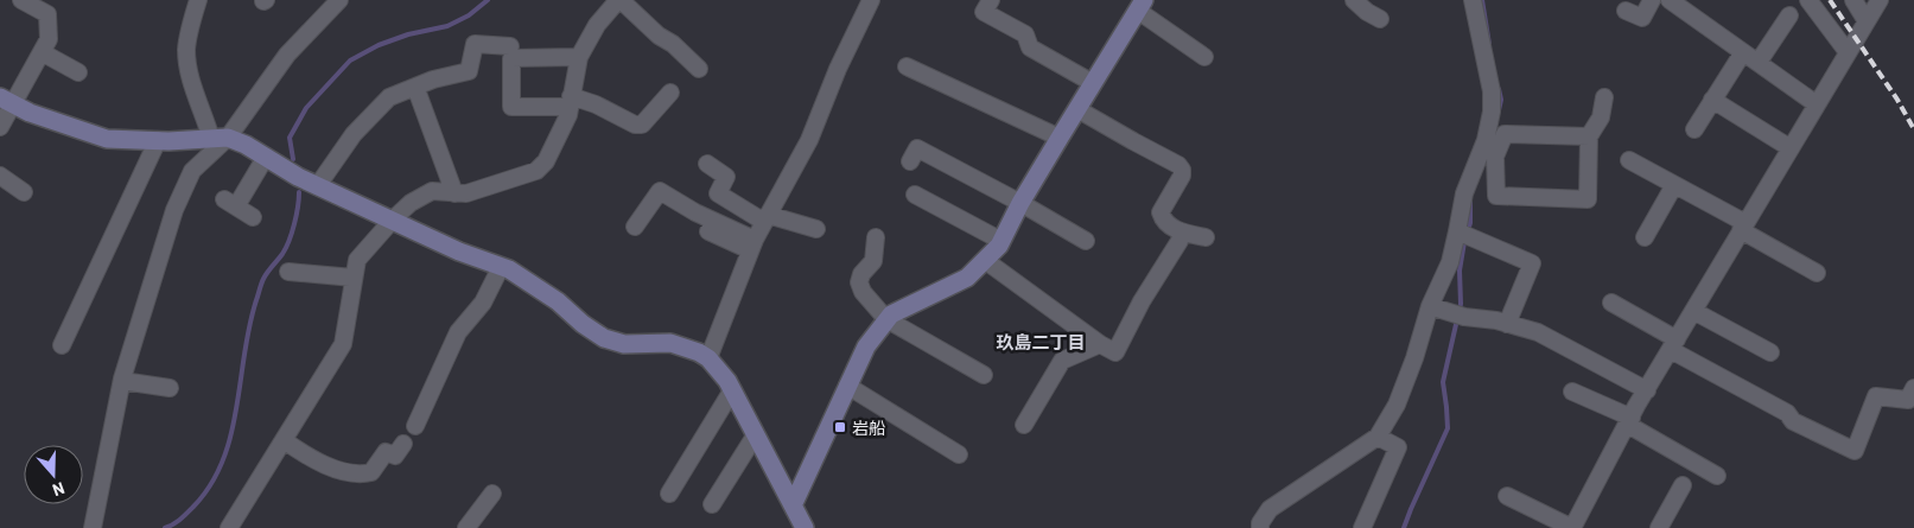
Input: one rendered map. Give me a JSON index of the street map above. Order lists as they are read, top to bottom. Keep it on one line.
{"districts":["玖島二丁目"],"places":{"transit":["岩船"]},"north":"bottom"}
